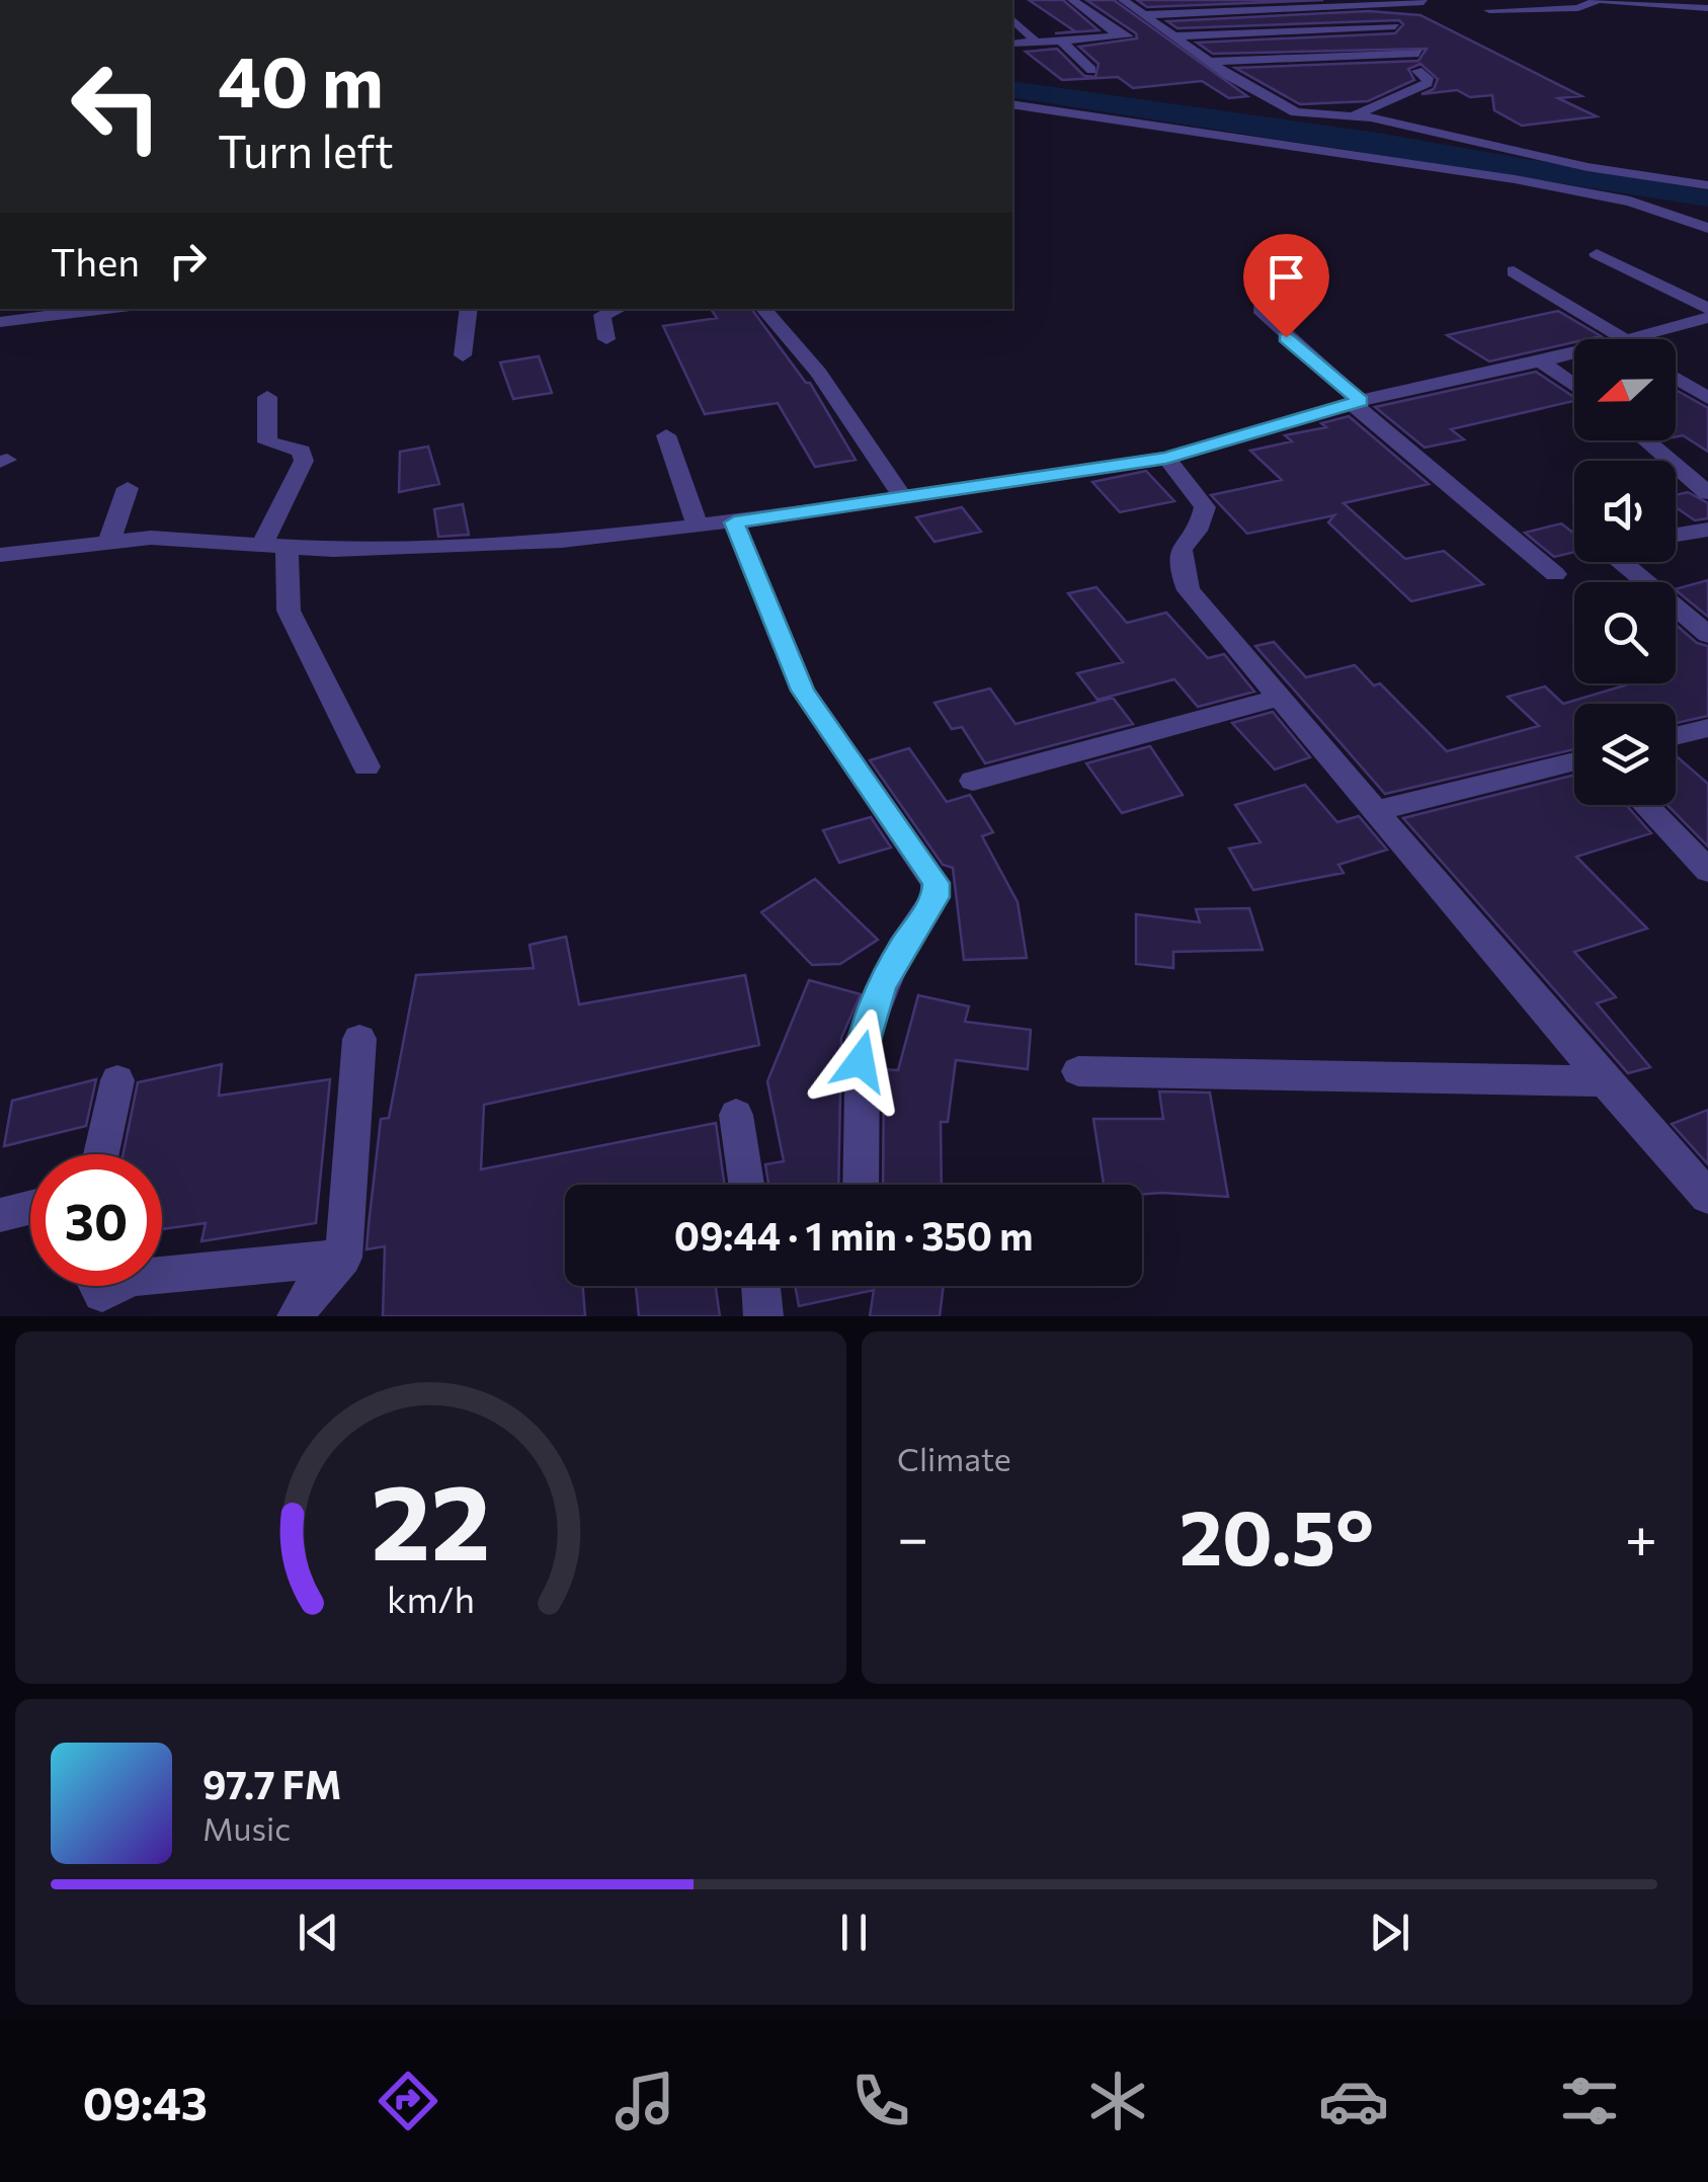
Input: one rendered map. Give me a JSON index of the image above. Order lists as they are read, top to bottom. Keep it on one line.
{"north":"left","page":{"turn":["40 m","Turn left"],"then":"Then","limit":"30","trip":"09:44 · 1 min · 350 m","tile":"Climate","heat":["−","20.5°","+"],"song":["97.7 FM","Music"],"tabs":"09:43","gauge":["22","km/h"]}}
